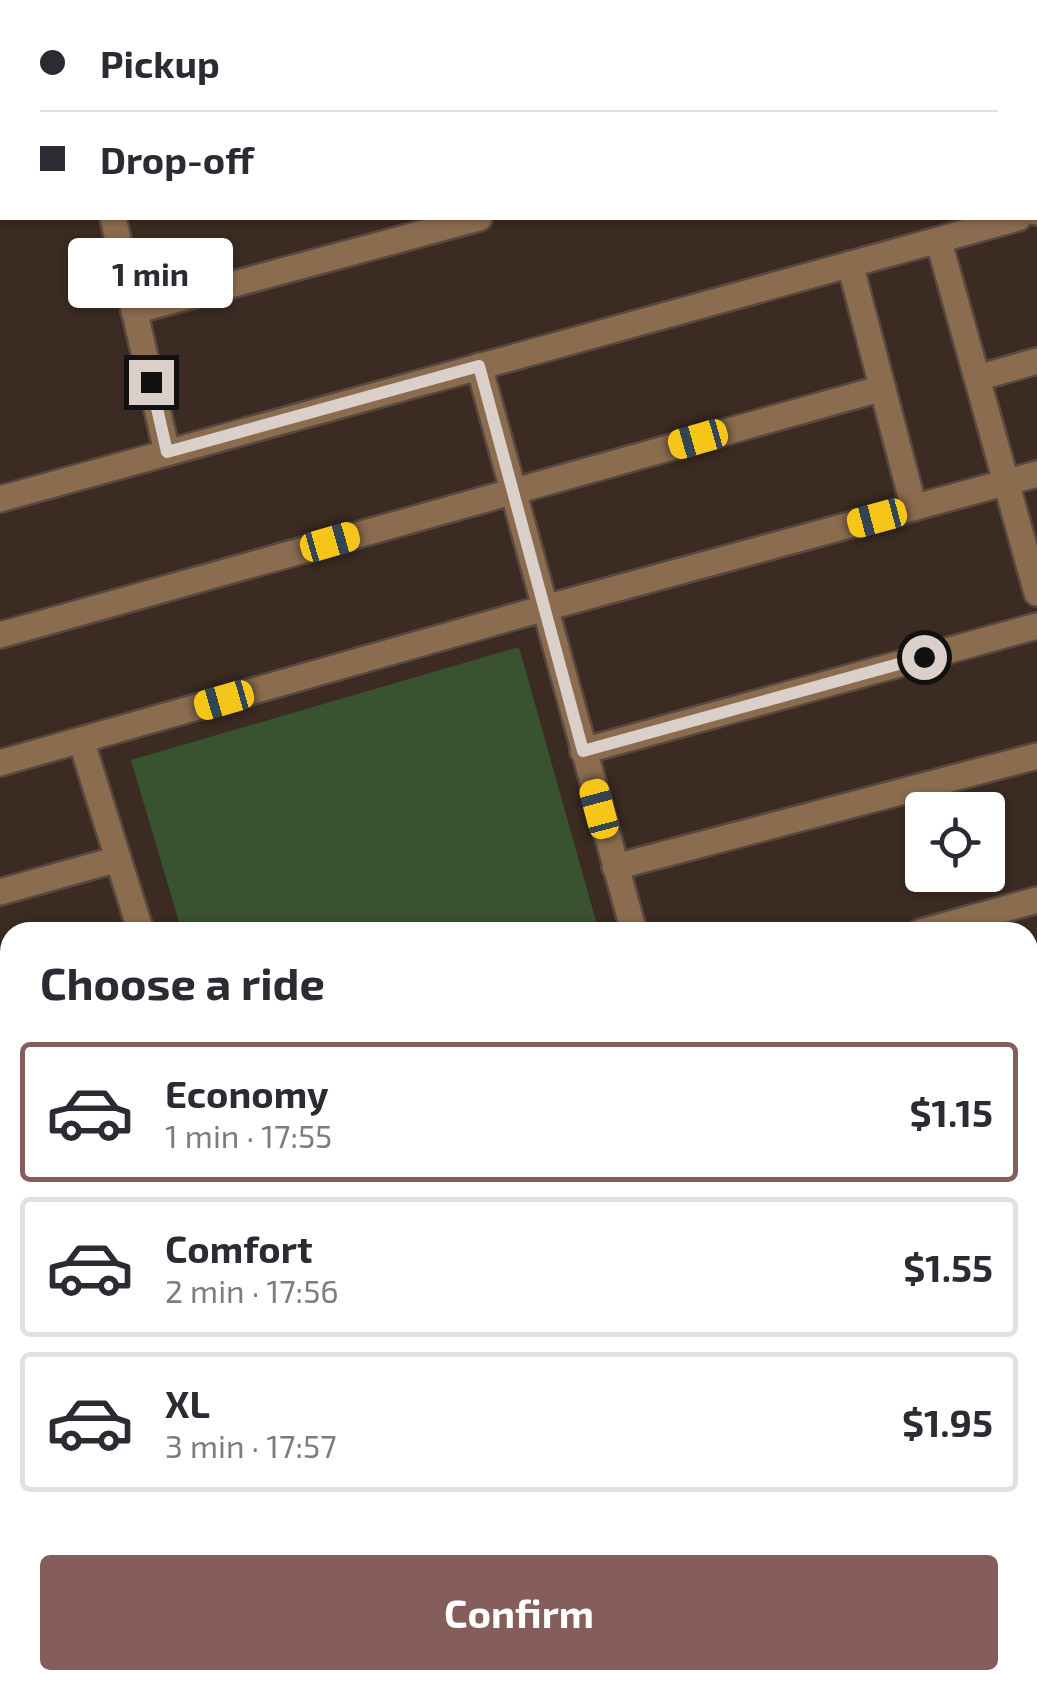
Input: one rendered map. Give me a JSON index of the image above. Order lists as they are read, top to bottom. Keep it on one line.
{"page":{"banner":["Pickup","Drop-off"],"bubble":"1 min","heading":"Choose a ride","list":[{"name":"Economy","note":"1 min · 17:55","value":"$1.15"},{"name":"Comfort","note":"2 min · 17:56","value":"$1.55"},{"name":"XL","note":"3 min · 17:57","value":"$1.95"}],"buttons":"Confirm"}}
